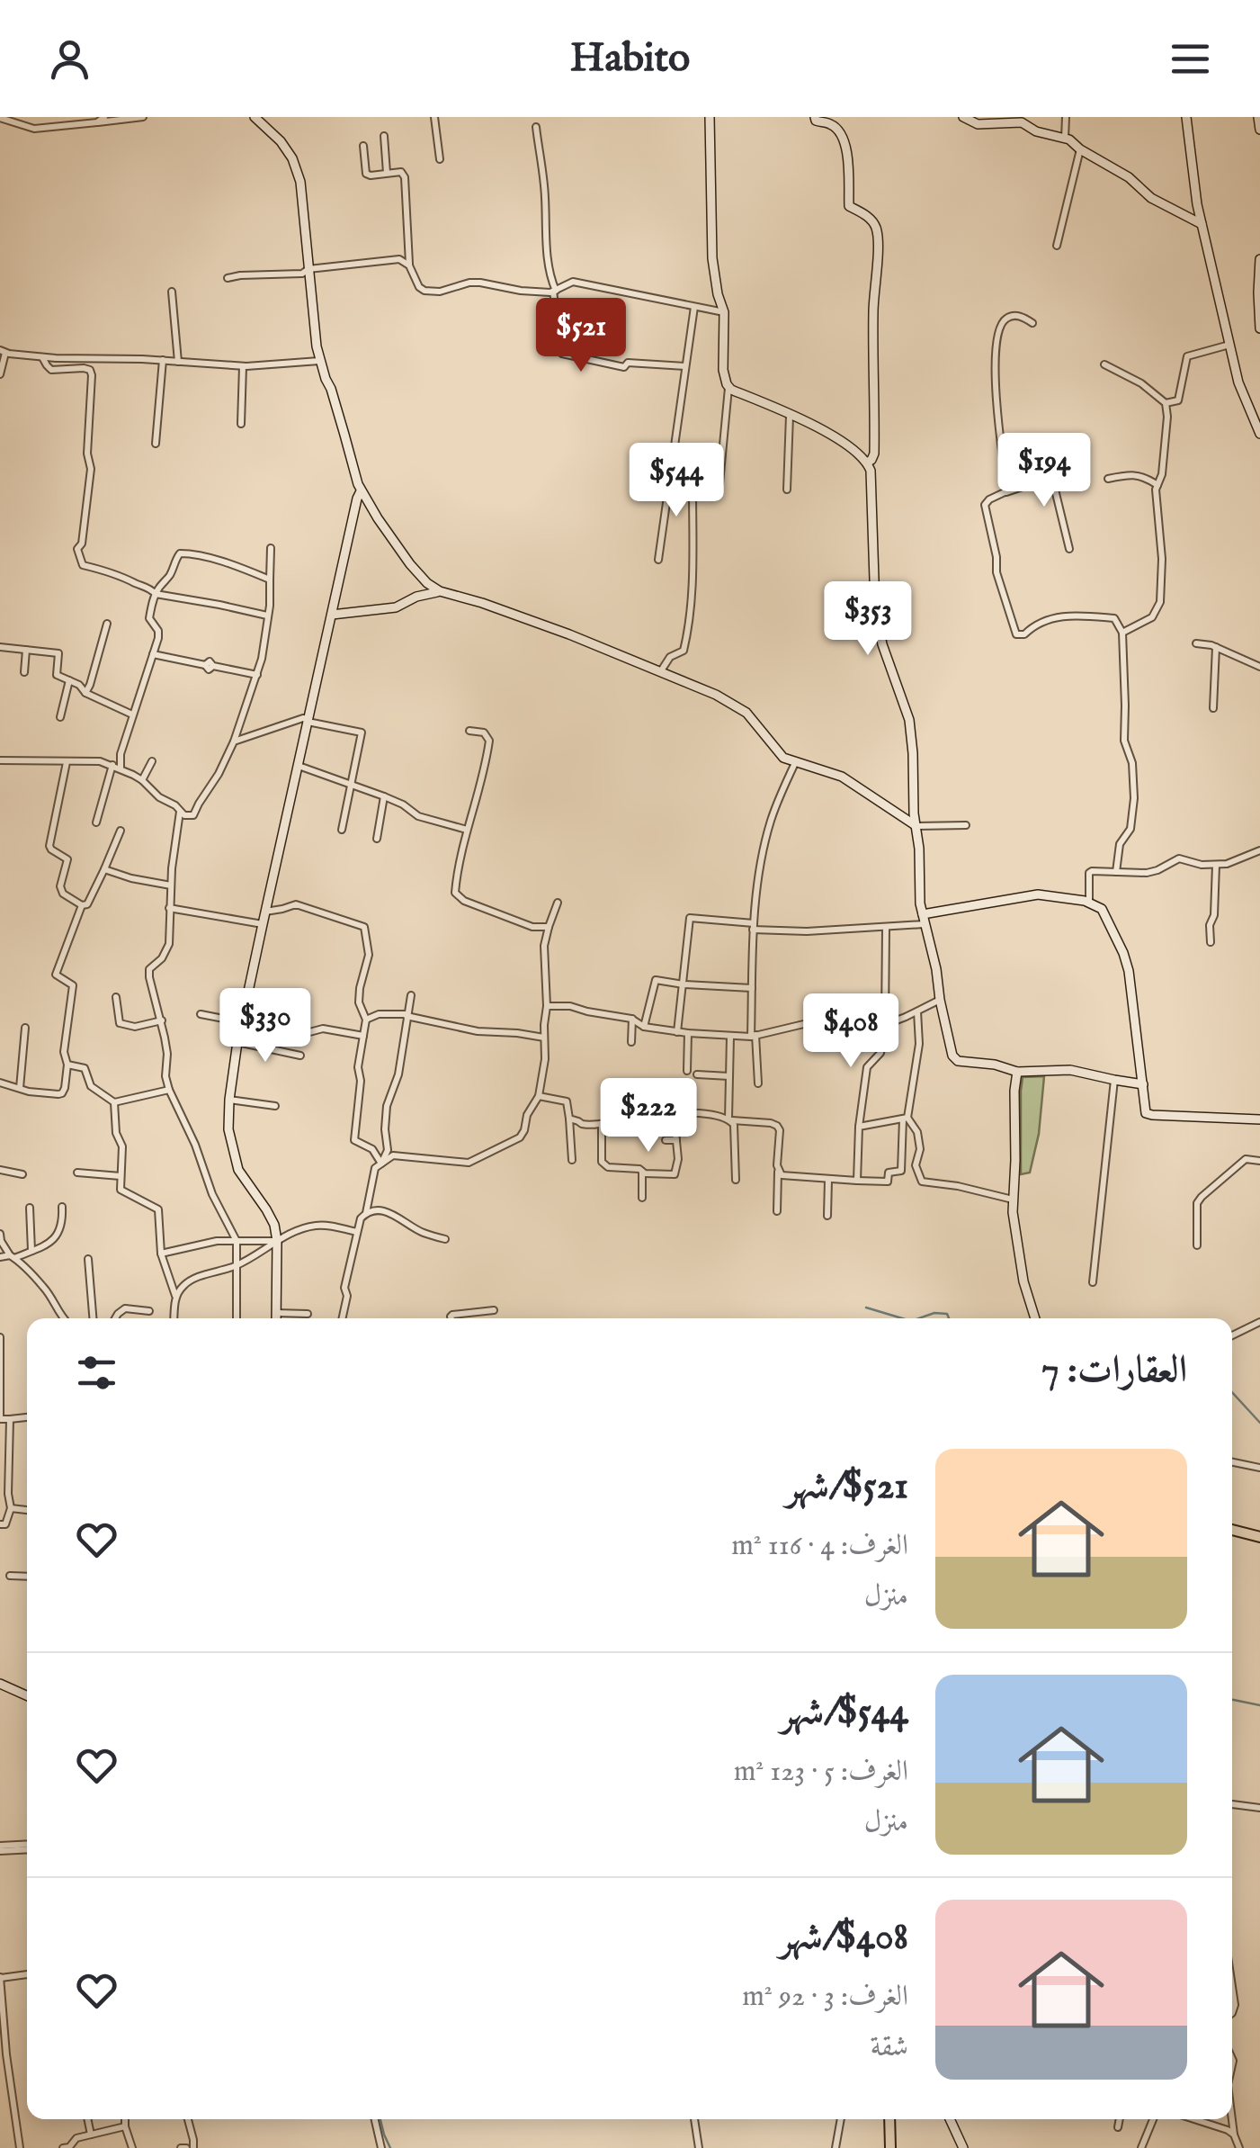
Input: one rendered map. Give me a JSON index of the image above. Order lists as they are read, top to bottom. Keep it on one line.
{"page":{"header":"Habito","price":["$521","$194","$544","$353","$330","$408","$222"],"heading":"العقارات: 7","list":[{"name":"$521/شهر","note":"الغرف: 4 · 116 m² · منزل"},{"name":"$544/شهر","note":"الغرف: 5 · 123 m² · منزل"},{"name":"$408/شهر","note":"الغرف: 3 · 92 m² · شقة"}]}}
